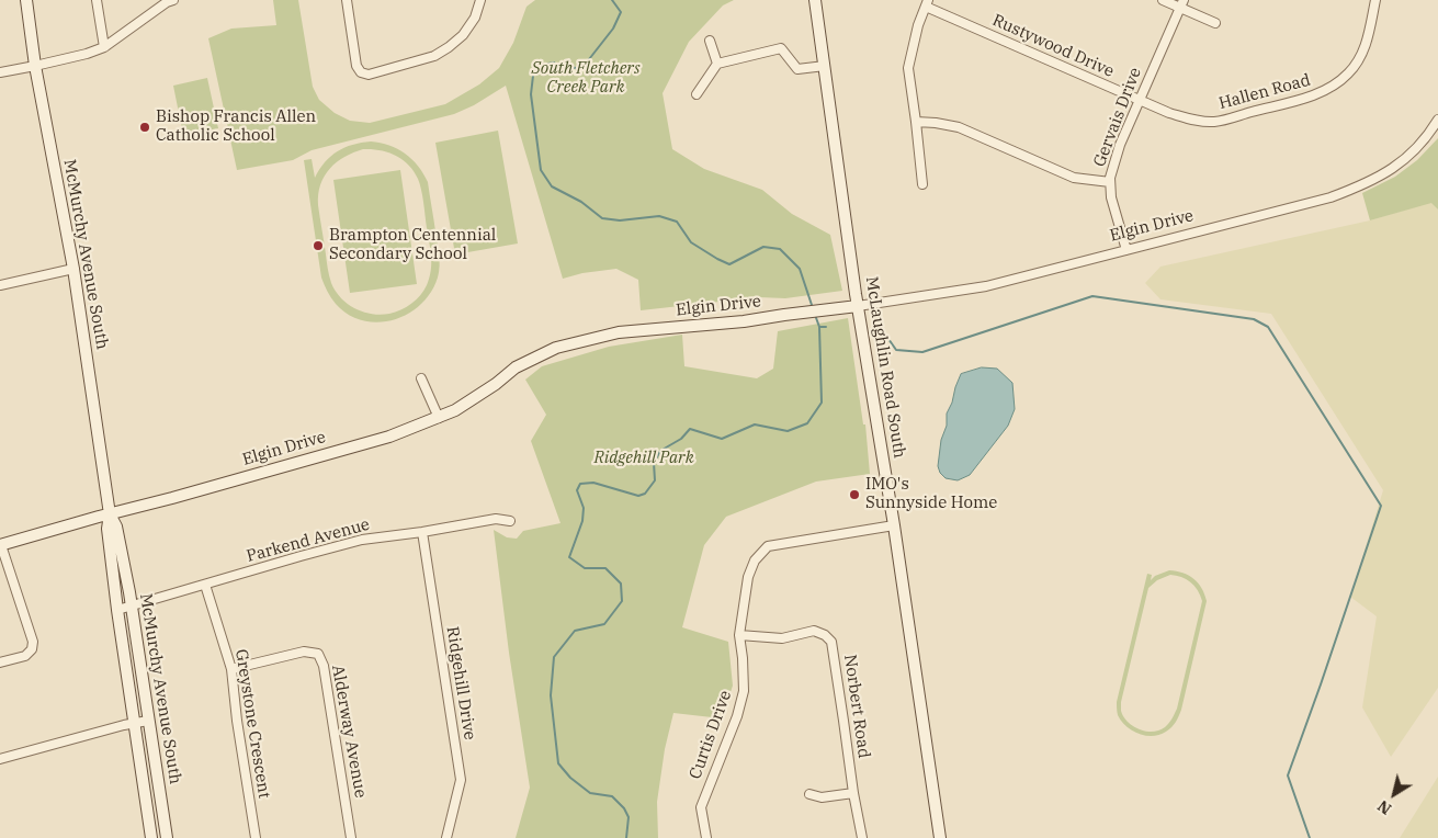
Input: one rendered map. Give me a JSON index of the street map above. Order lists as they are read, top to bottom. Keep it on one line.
{"streets":{"street":["Rustywood Drive","Hallen Road","Gervais Drive","Elgin Drive","McMurchy Avenue South","McLaughlin Road South","Parkend Avenue","Ridgehill Drive","Norbert Road","Greystone Crescent","Alderway Avenue","Curtis Drive"]},"crossings":[["Rustywood Drive","Hallen Road"],["Rustywood Drive","Gervais Drive"],["Hallen Road","Gervais Drive"],["Gervais Drive","Elgin Drive"],["Elgin Drive","McMurchy Avenue South"],["Elgin Drive","McLaughlin Road South"],["McMurchy Avenue South","Parkend Avenue"],["McLaughlin Road South","Curtis Drive"],["Parkend Avenue","Ridgehill Drive"],["Parkend Avenue","Greystone Crescent"],["Norbert Road","Curtis Drive"],["Greystone Crescent","Alderway Avenue"]],"parks":["South Fletchers Creek Park","Ridgehill Park"],"places":["Bishop Francis Allen Catholic School","Brampton Centennial Secondary School","IMO's Sunnyside Home"],"north":"bottom left"}
